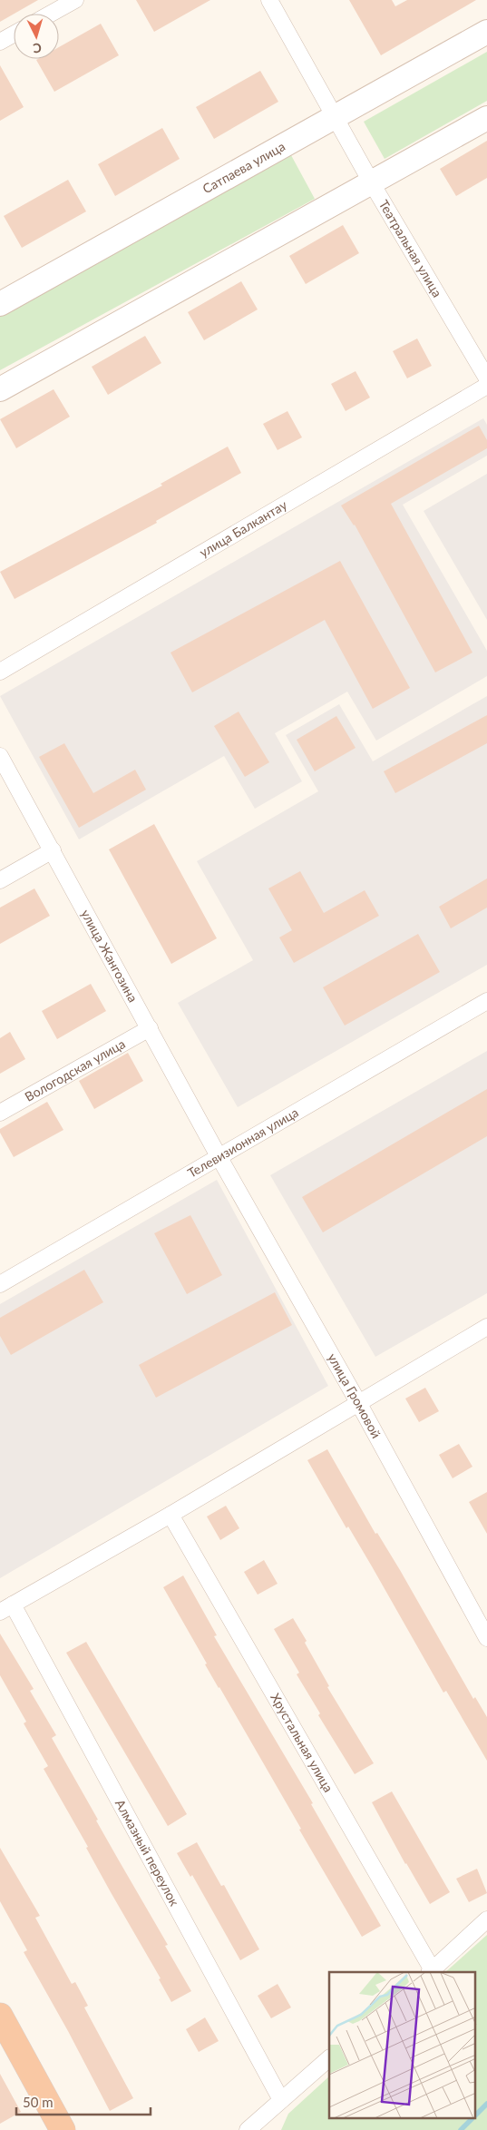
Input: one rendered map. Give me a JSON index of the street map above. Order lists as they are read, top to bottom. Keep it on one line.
{"streets":{"main road":["Сатпаева улица"],"street":["Театральная улица","улица Балкантау","улица Жангозина","Вологодская улица","Телевизионная улица","улица Громовой","Хрустальная улица","Алмазный переулок"]},"crossings":[["Сатпаева улица","Театральная улица"],["улица Жангозина","Вологодская улица"],["улица Жангозина","Телевизионная улица"],["улица Жангозина","улица Громовой"],["Телевизионная улица","улица Громовой"]],"scale_bar":"50 m","north":"bottom"}
